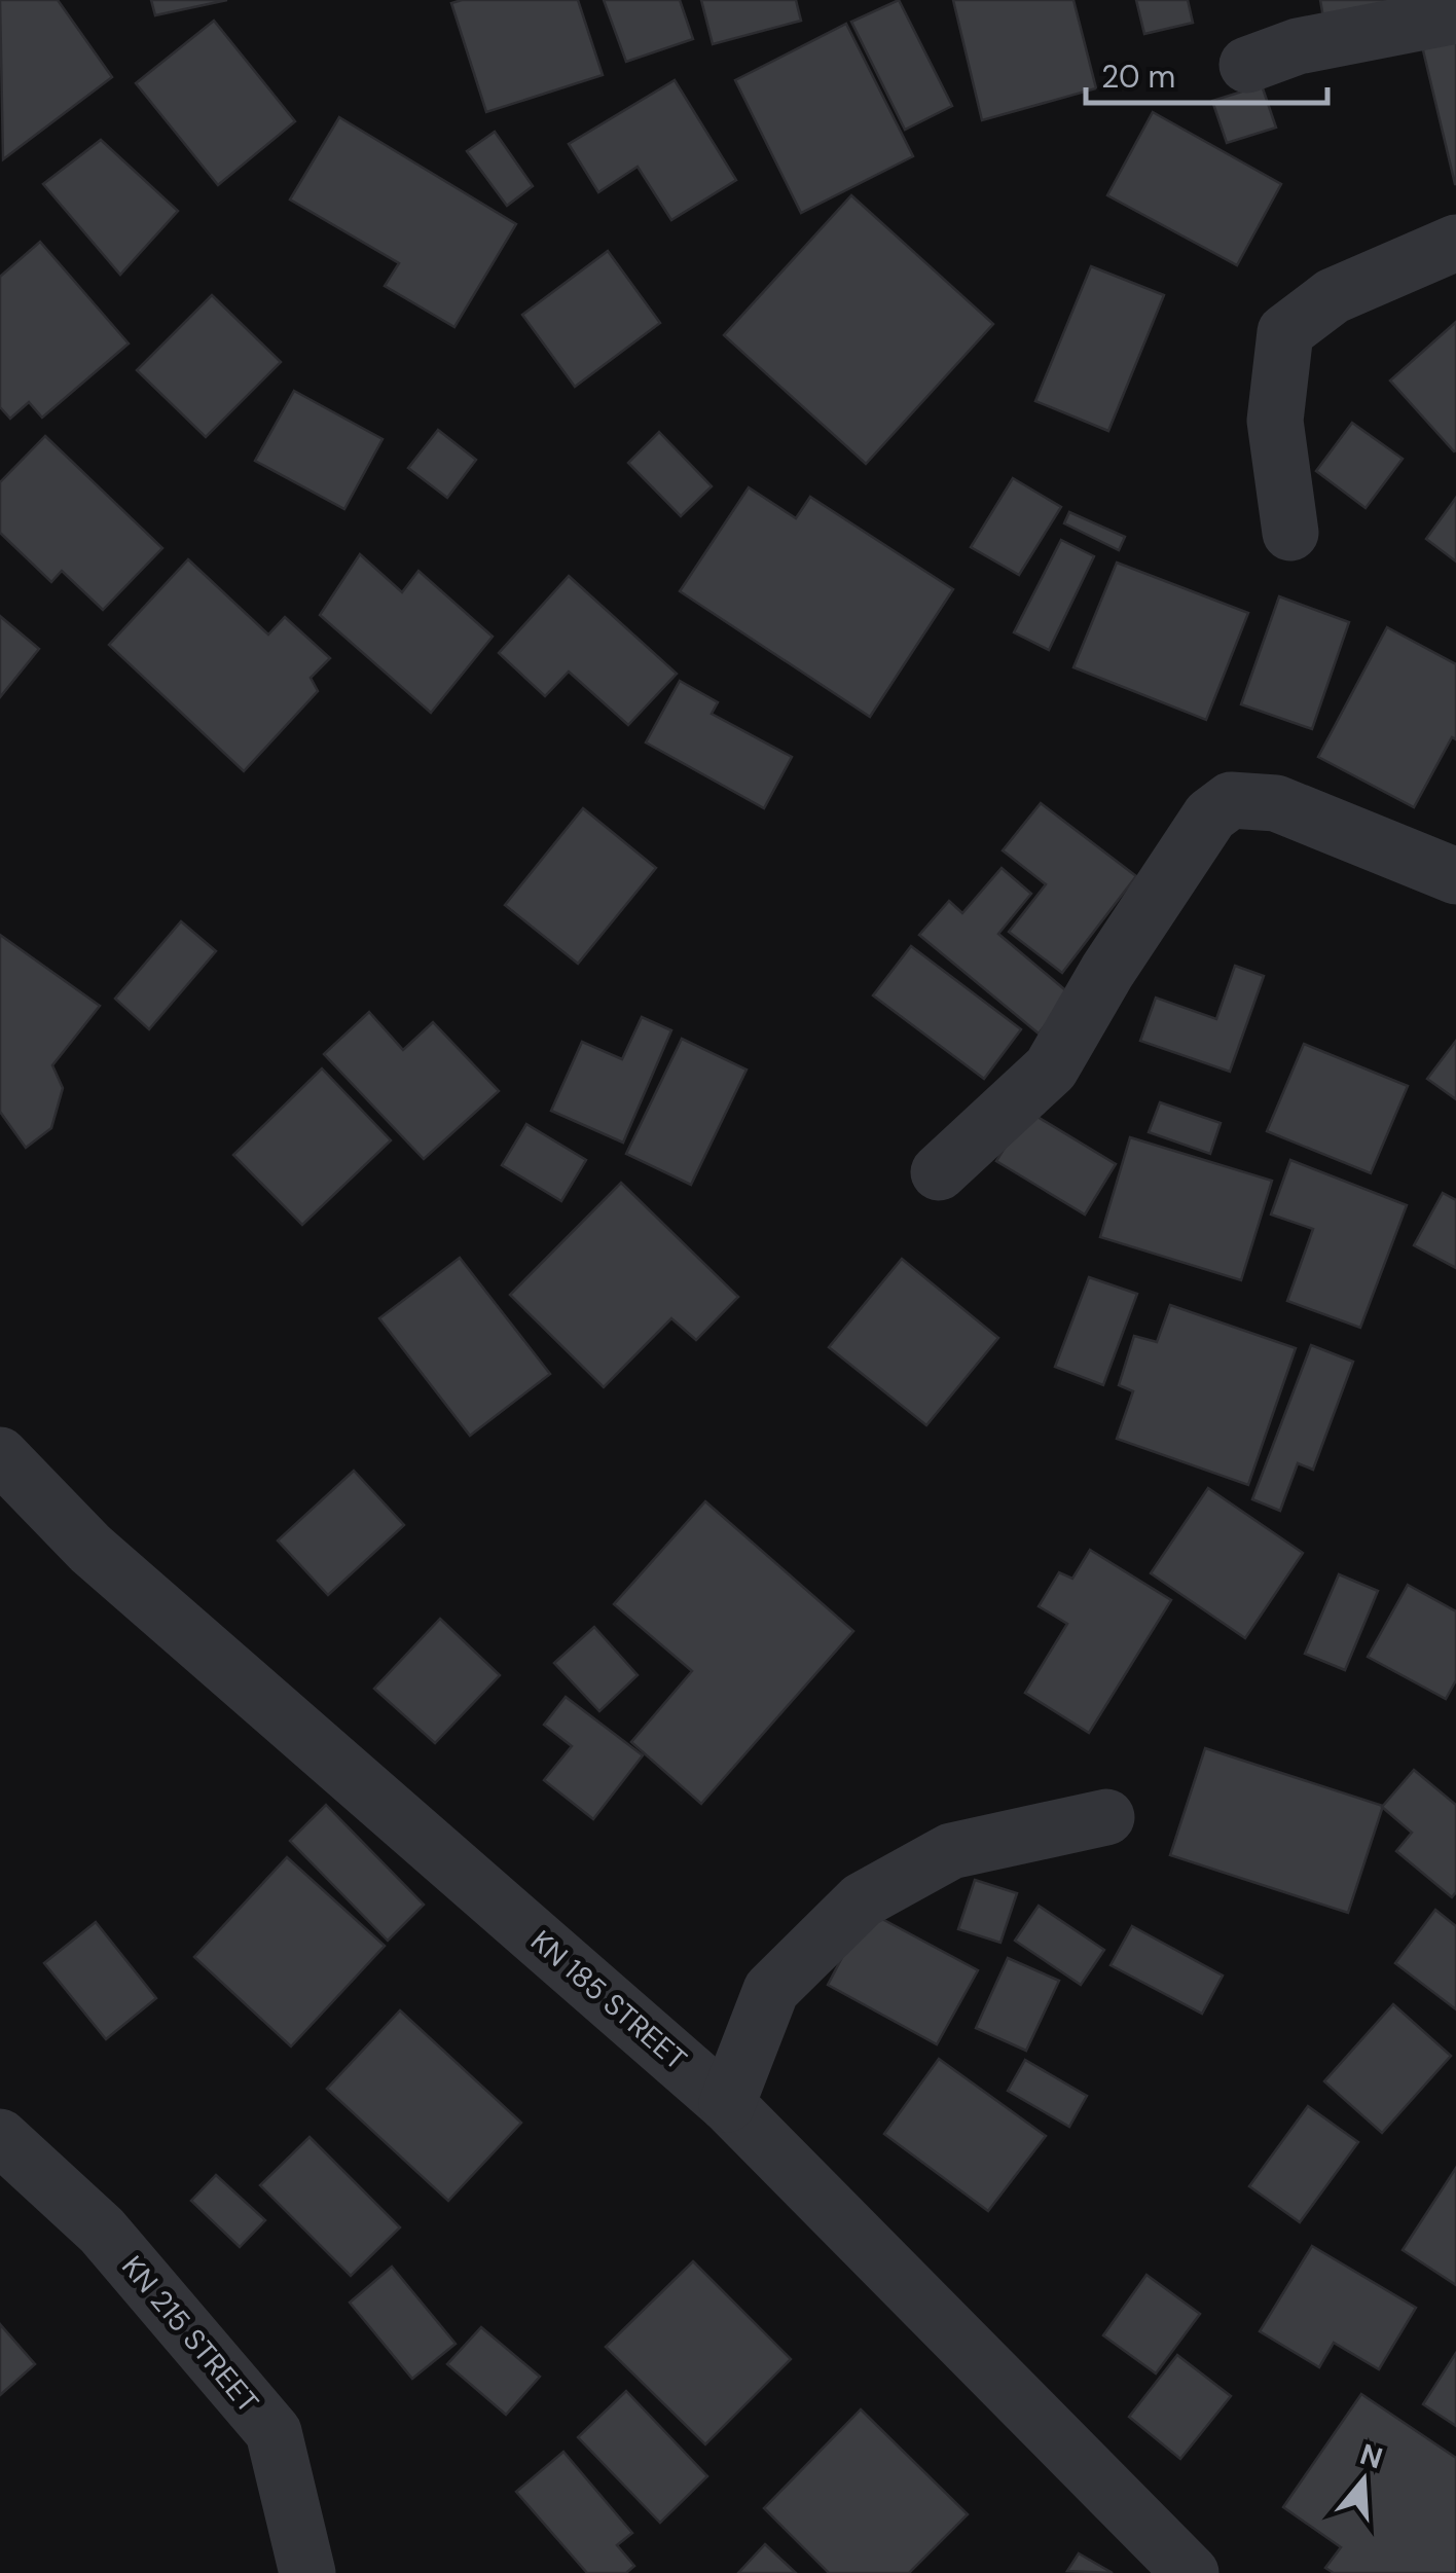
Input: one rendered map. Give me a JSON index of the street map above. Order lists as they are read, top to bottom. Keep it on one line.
{"streets":{"street":["KN 185 STREET","KN 215 STREET"]},"scale_bar":"20 m","north":"top"}
